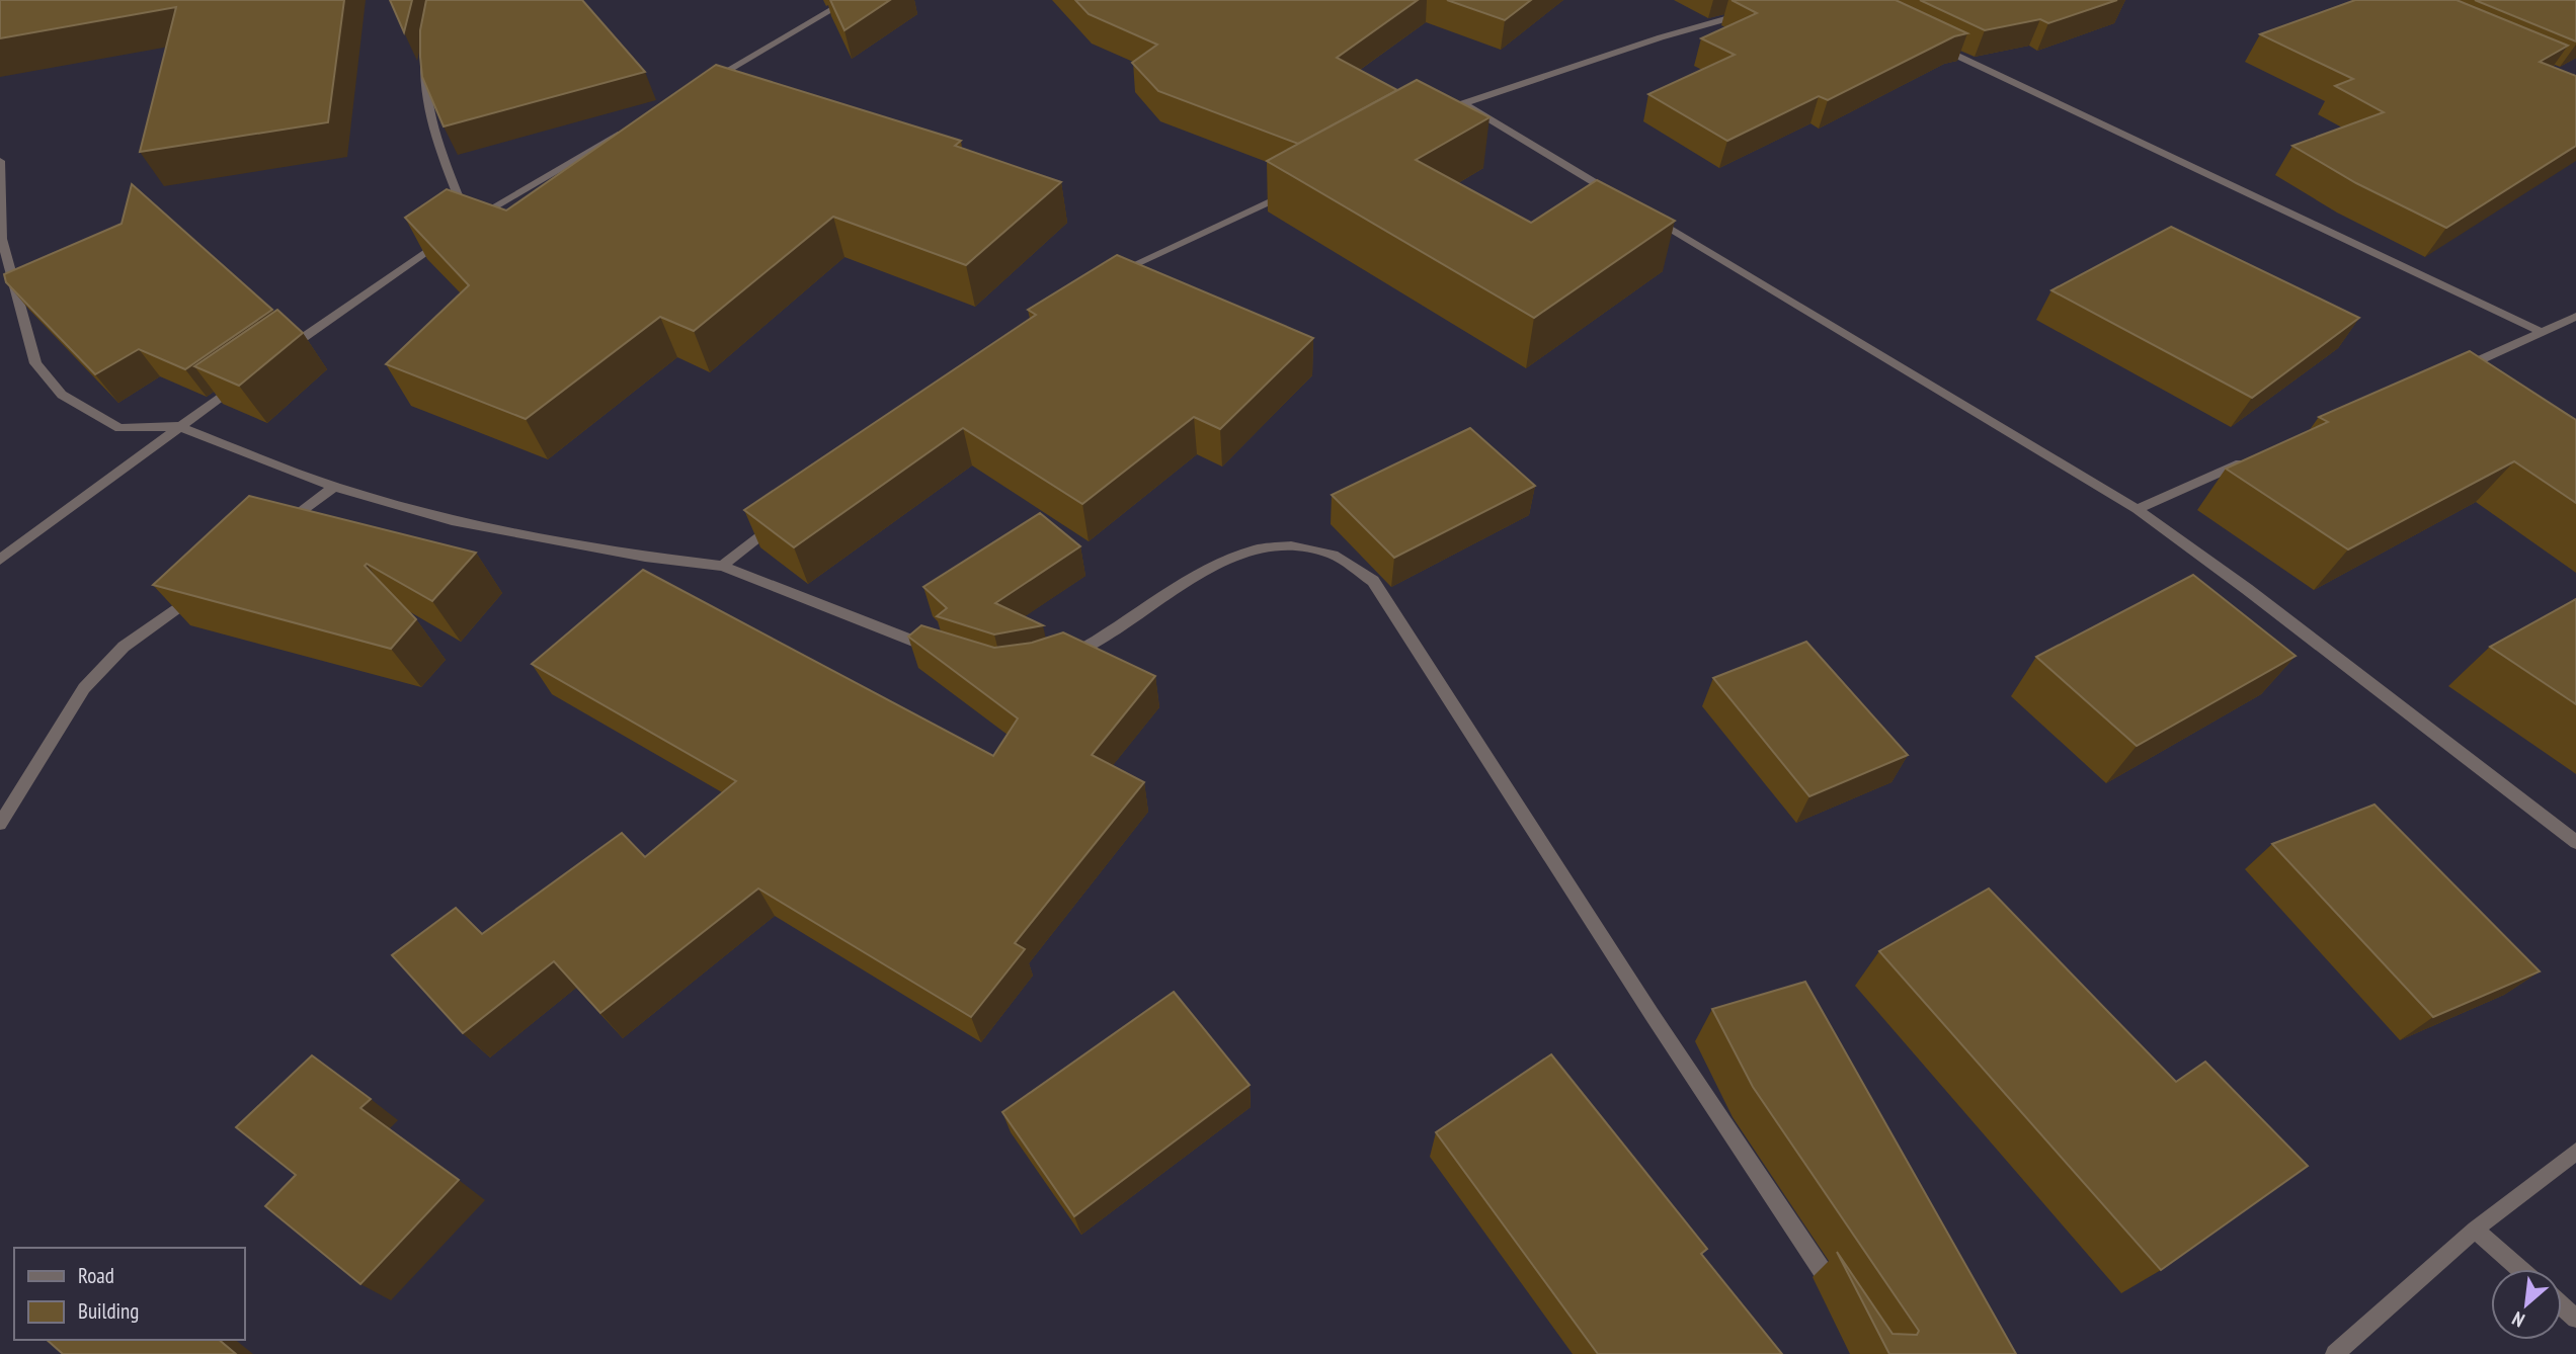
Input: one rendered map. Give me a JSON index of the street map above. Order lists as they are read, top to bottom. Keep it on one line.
{"legend":["Road","Building"],"north":"bottom left"}
